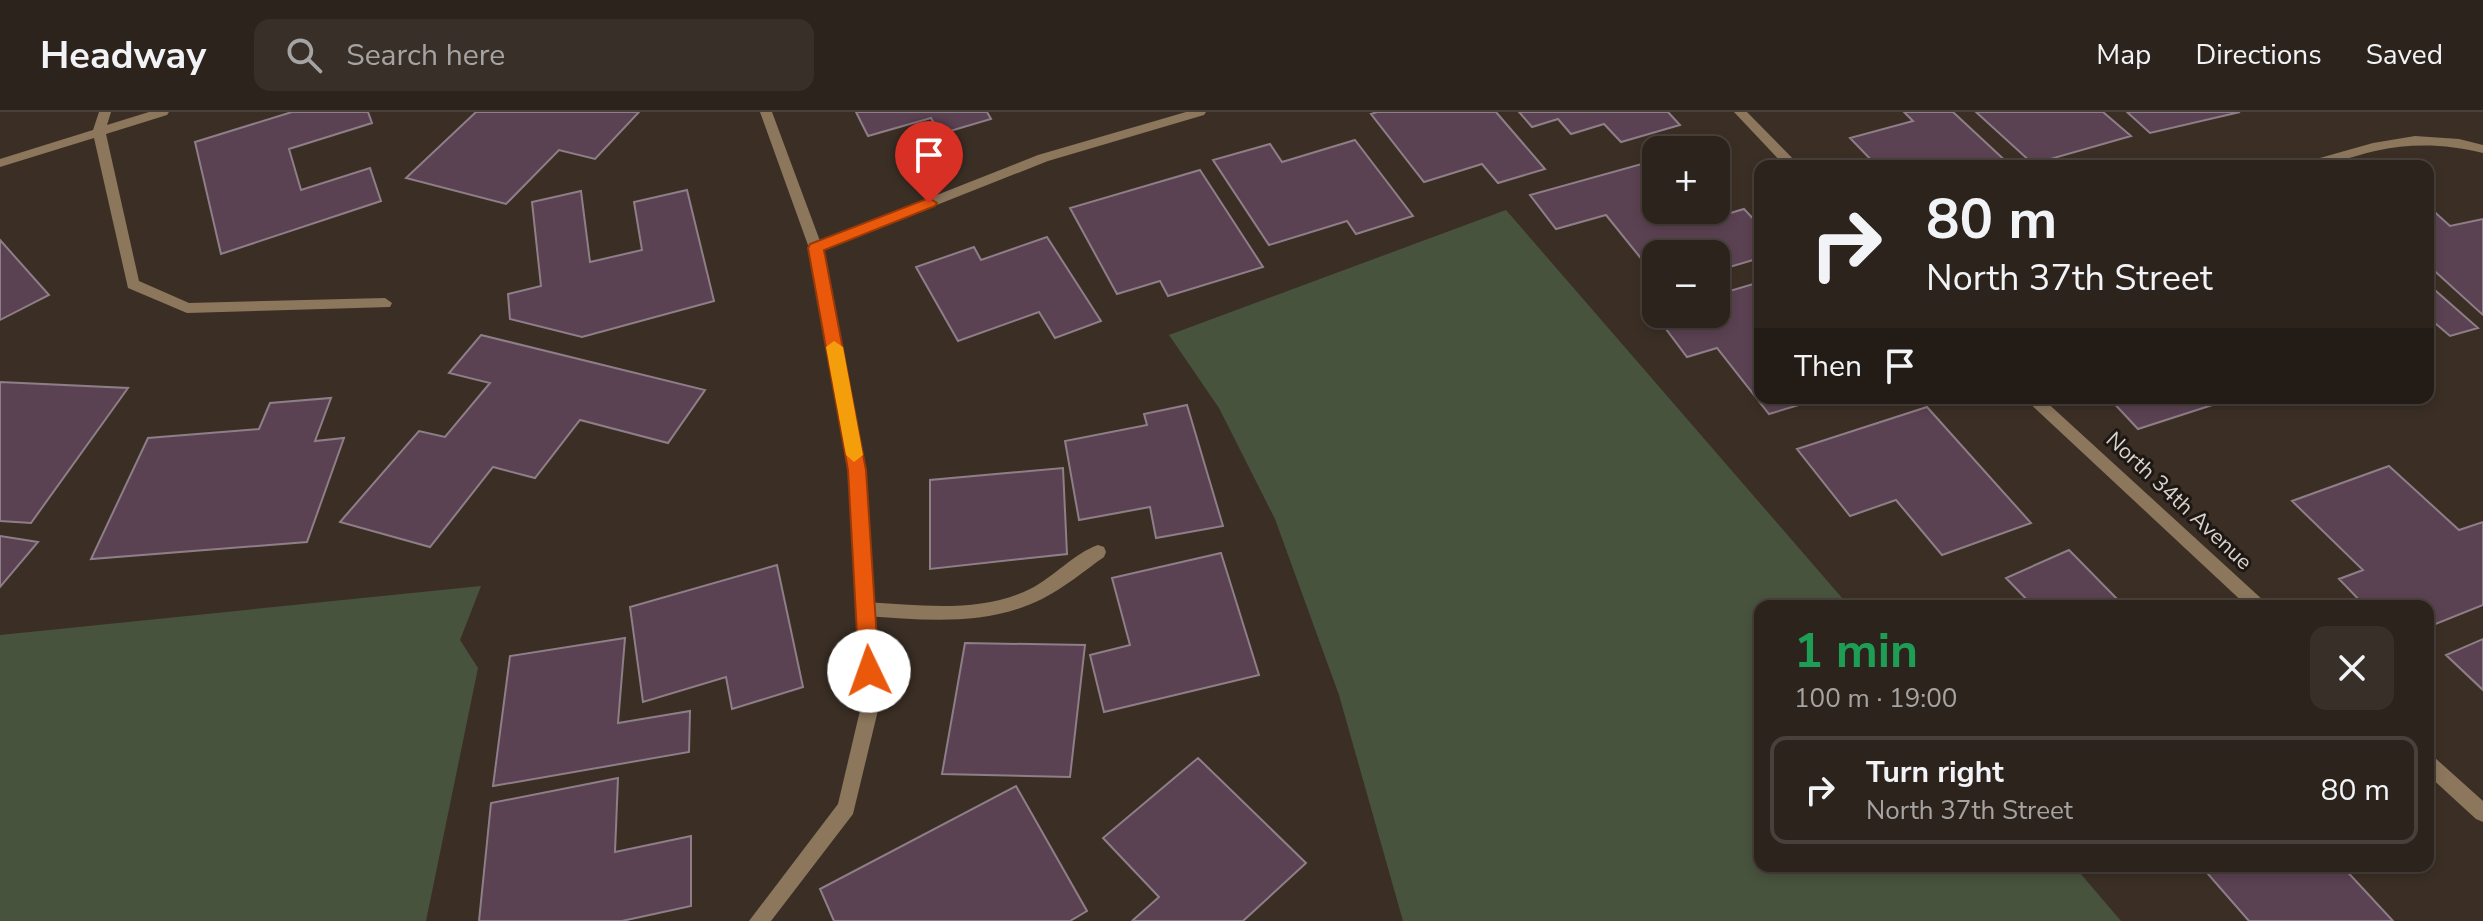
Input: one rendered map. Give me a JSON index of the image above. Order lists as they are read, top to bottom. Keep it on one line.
{"streets":{"street":["North 34th Avenue"]},"page":{"header":"Headway","search":"Search here","nav":["Map","Directions","Saved"],"map_buttons":["+","−"],"turn":["80 m","North 37th Street"],"then":"Then","heading":["1 min","100 m · 19:00"],"list":[{"name":"Turn right","note":"North 37th Street","value":"80 m"}]}}
